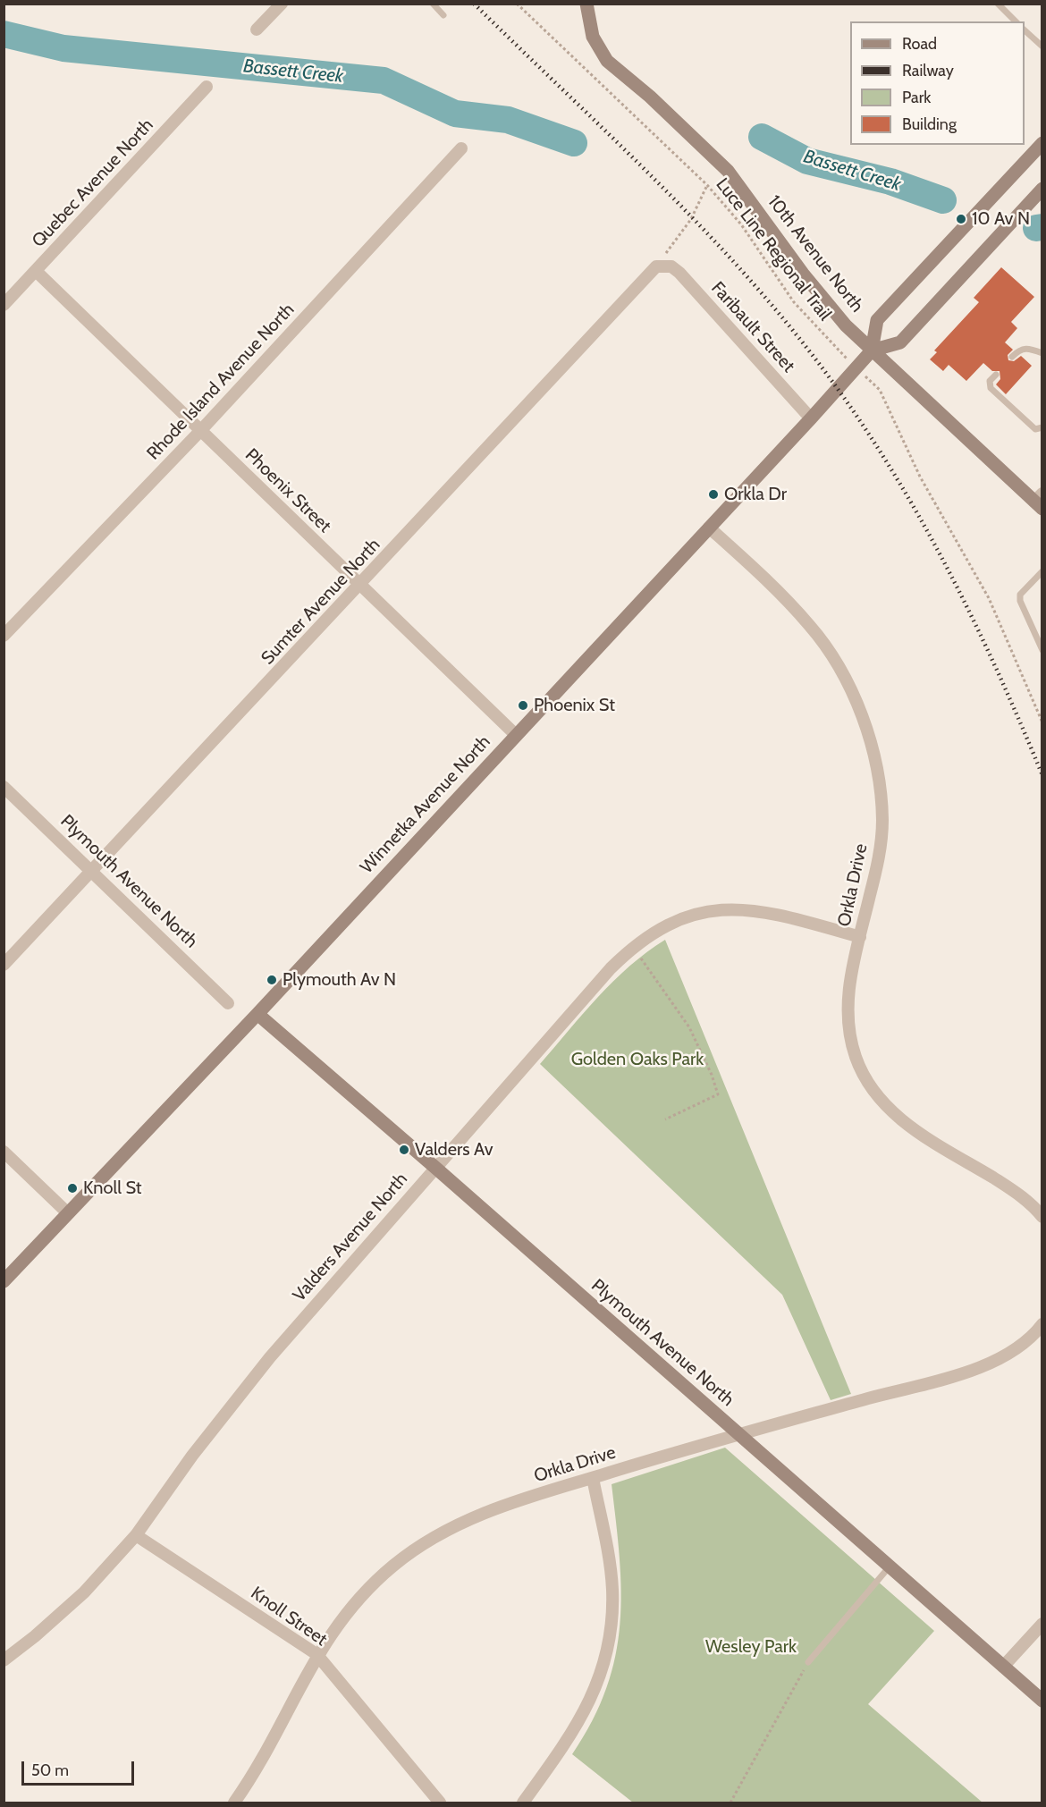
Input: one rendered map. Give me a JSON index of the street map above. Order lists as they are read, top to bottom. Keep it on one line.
{"streets":{"main road":["10th Avenue North","Winnetka Avenue North","Plymouth Avenue North"],"street":["Quebec Avenue North","Faribault Street","Rhode Island Avenue North","Phoenix Street","Sumter Avenue North","Orkla Drive","Valders Avenue North","Knoll Street"],"path":["Luce Line Regional Trail"]},"crossings":[["Quebec Avenue North","Phoenix Street"],["Luce Line Regional Trail","Winnetka Avenue North"],["10th Avenue North","Winnetka Avenue North"],["Faribault Street","Sumter Avenue North"],["Faribault Street","Winnetka Avenue North"],["Rhode Island Avenue North","Phoenix Street"],["Phoenix Street","Sumter Avenue North"],["Phoenix Street","Winnetka Avenue North"],["Sumter Avenue North","Plymouth Avenue North"],["Winnetka Avenue North","Plymouth Avenue North"],["Winnetka Avenue North","Orkla Drive"],["Plymouth Avenue North","Orkla Drive"],["Plymouth Avenue North","Valders Avenue North"],["Orkla Drive","Valders Avenue North"],["Orkla Drive","Knoll Street"],["Valders Avenue North","Knoll Street"]],"water":["Bassett Creek"],"parks":["Golden Oaks Park","Wesley Park"],"places":["10 Av N","Orkla Dr","Phoenix St","Plymouth Av N","Valders Av","Knoll St"],"legend":["Road","Railway","Park","Building"],"scale_bar":"50 m"}
